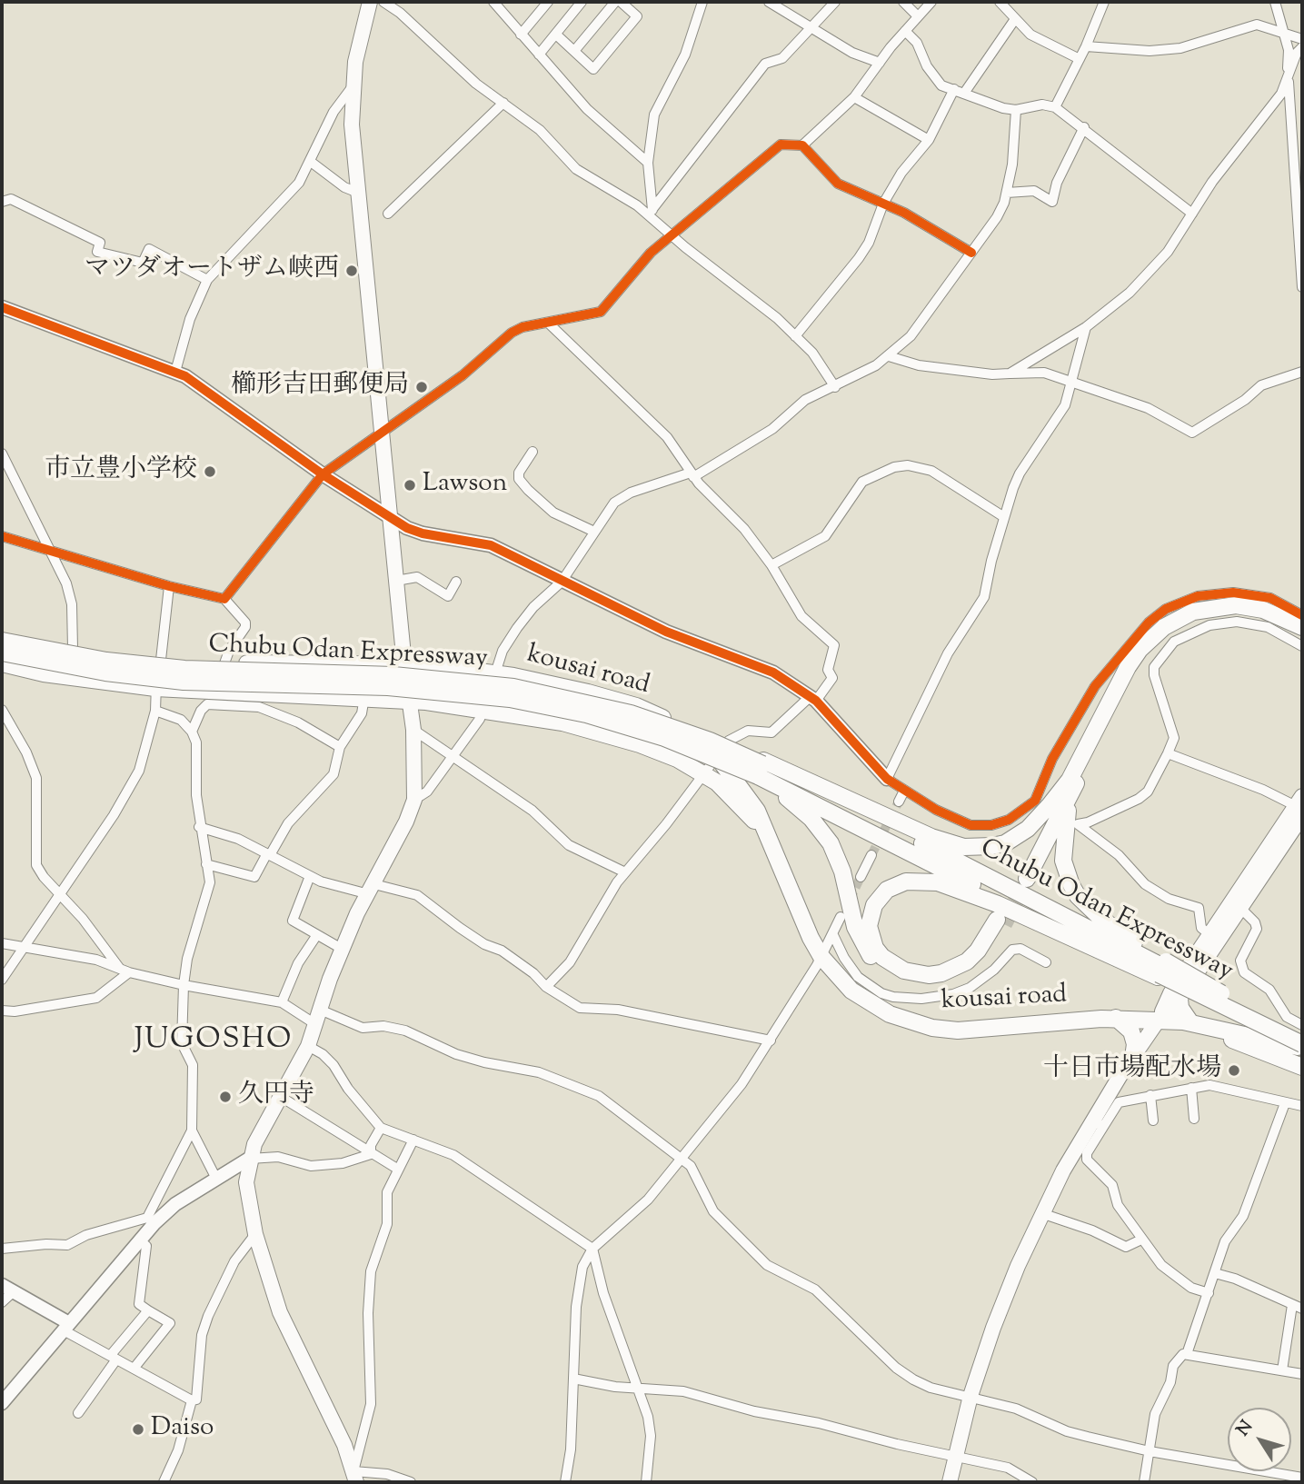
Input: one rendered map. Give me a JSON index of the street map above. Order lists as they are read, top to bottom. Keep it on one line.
{"streets":{"highway":["Chubu Odan Expressway","kousai road"]},"crossings":[["Chubu Odan Expressway","kousai road"]],"districts":["JUGOSHO"],"places":["マツダオートザム峡西","櫛形吉田郵便局","市立豊小学校","Lawson","十日市場配水場","久円寺","Daiso"],"north":"top left"}
